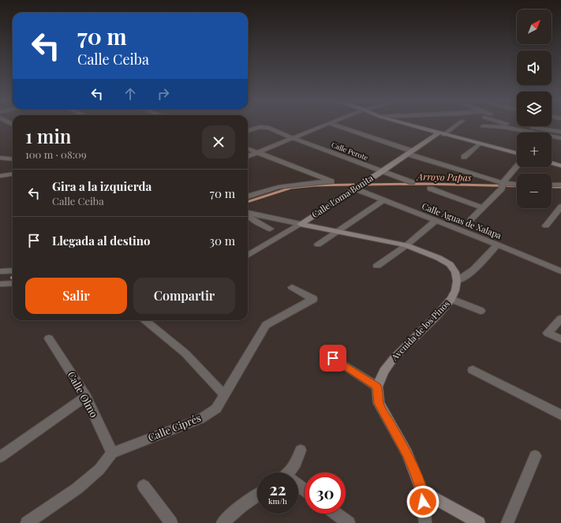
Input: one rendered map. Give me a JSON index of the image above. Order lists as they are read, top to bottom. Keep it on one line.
{"streets":{"street":["Calle Perote","Calle Loma Bonita","Calle Aguas de Xalapa","Avenida de los Pinos","Calle Olmo","Calle Ciprés"]},"crossings":[["Calle Perote","Calle Loma Bonita"],["Calle Loma Bonita","Calle Aguas de Xalapa"],["Calle Olmo","Calle Ciprés"]],"water":["Arroyo Papas"],"north":"top right","page":{"map_buttons":["+","−"],"turn":["70 m","Calle Ceiba"],"heading":["1 min","100 m · 08:09"],"list":[{"name":"Gira a la izquierda","note":"Calle Ceiba","value":"70 m"},{"name":"Llegada al destino","value":"30 m"}],"buttons":["Salir","Compartir"],"speed":"22 km/h","limit":"30"}}
